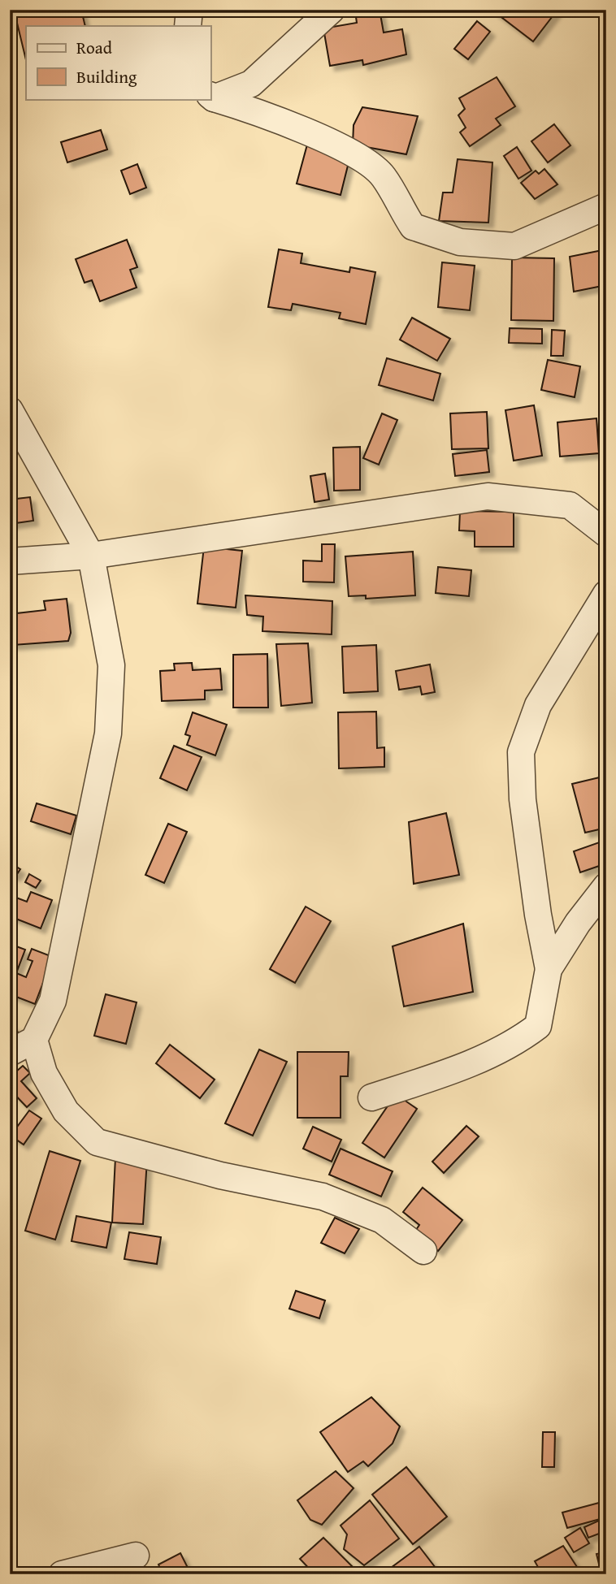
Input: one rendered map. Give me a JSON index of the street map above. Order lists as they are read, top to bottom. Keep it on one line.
{"legend":["Road","Building"]}
